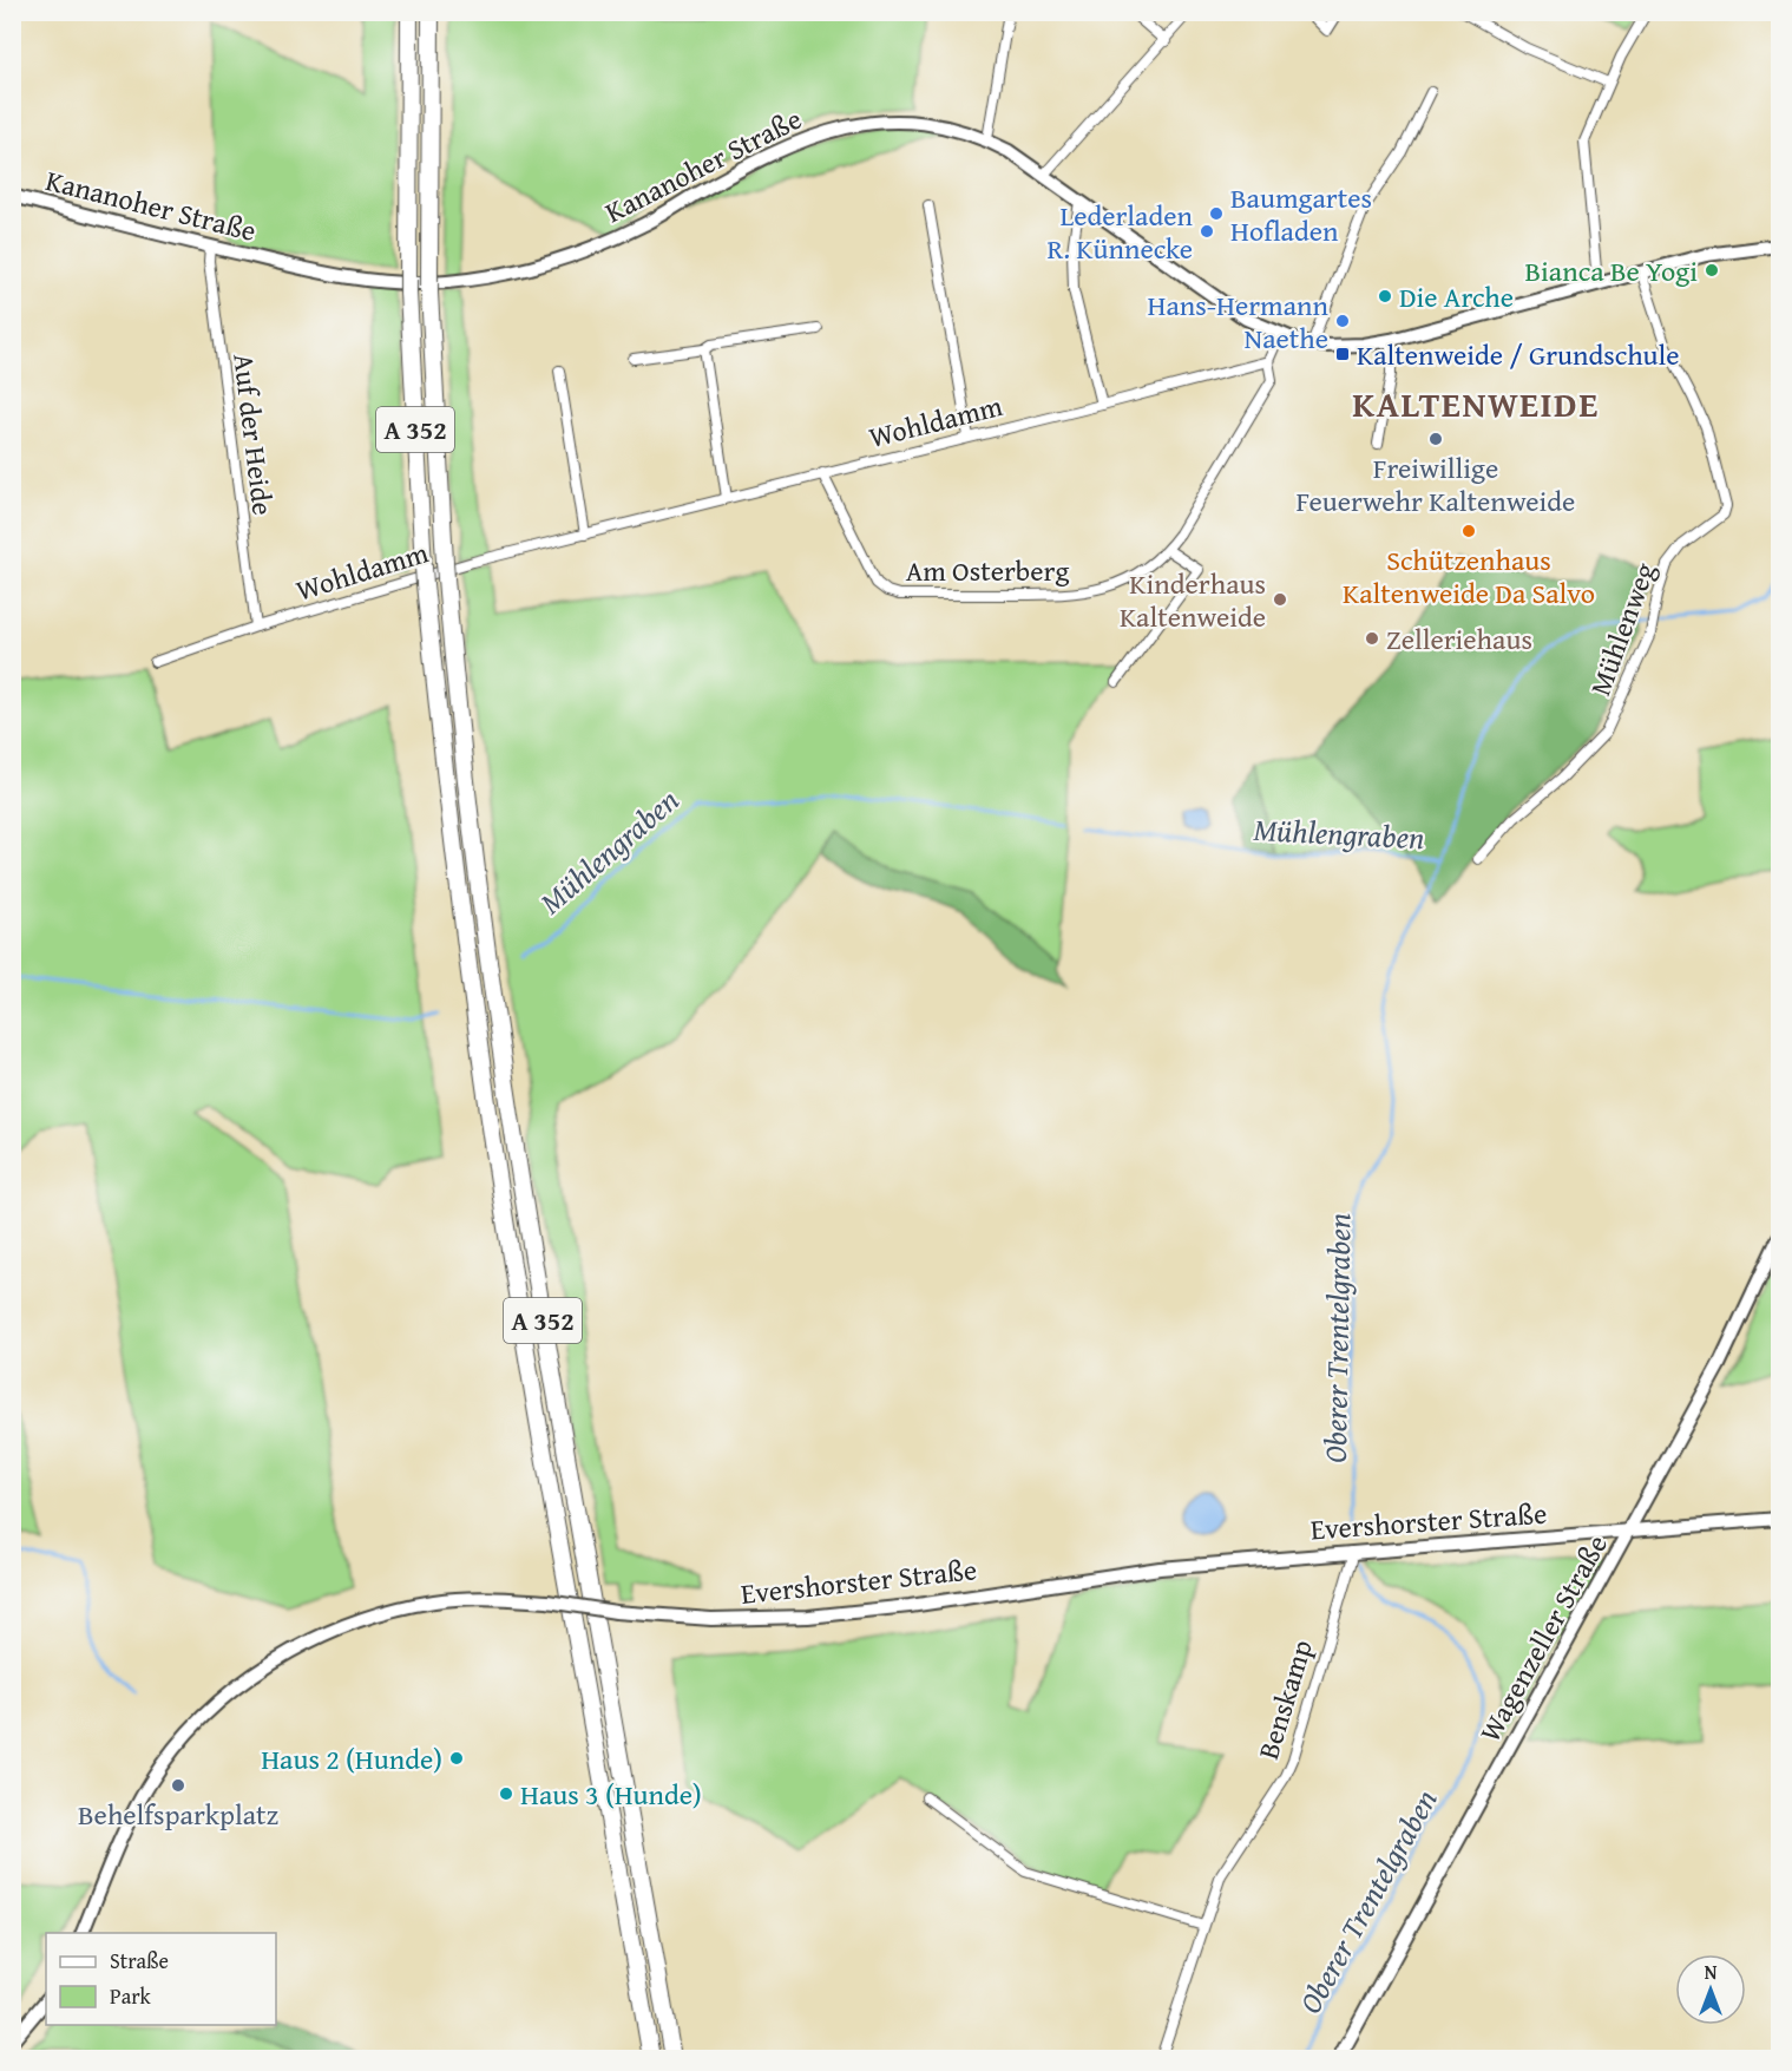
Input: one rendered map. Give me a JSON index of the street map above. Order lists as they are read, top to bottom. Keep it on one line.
{"streets":{"highway":["A 352"],"street":["Kananoher Straße","Wohldamm","Auf der Heide","Am Osterberg","Mühlenweg","Evershorster Straße","Wagenzeller Straße","Benskamp"]},"crossings":[["Kananoher Straße","Auf der Heide"],["Kananoher Straße","Mühlenweg"],["Wohldamm","Auf der Heide"],["Wohldamm","Am Osterberg"],["Evershorster Straße","Wagenzeller Straße"],["Evershorster Straße","Benskamp"]],"districts":["KALTENWEIDE"],"water":["Mühlengraben","Oberer Trentelgraben"],"places":{"other":["Baumgartes Hofladen","Lederladen R. Künnecke","Bianca Be Yogi","Die Arche","Hans-Hermann Naethe","Freiwillige Feuerwehr Kaltenweide","Schützenhaus Kaltenweide Da Salvo","Kinderhaus Kaltenweide","Zelleriehaus","Haus 2 (Hunde)","Behelfsparkplatz","Haus 3 (Hunde)"],"transit":["Kaltenweide / Grundschule"]},"legend":["Straße","Park"],"north":"top"}
